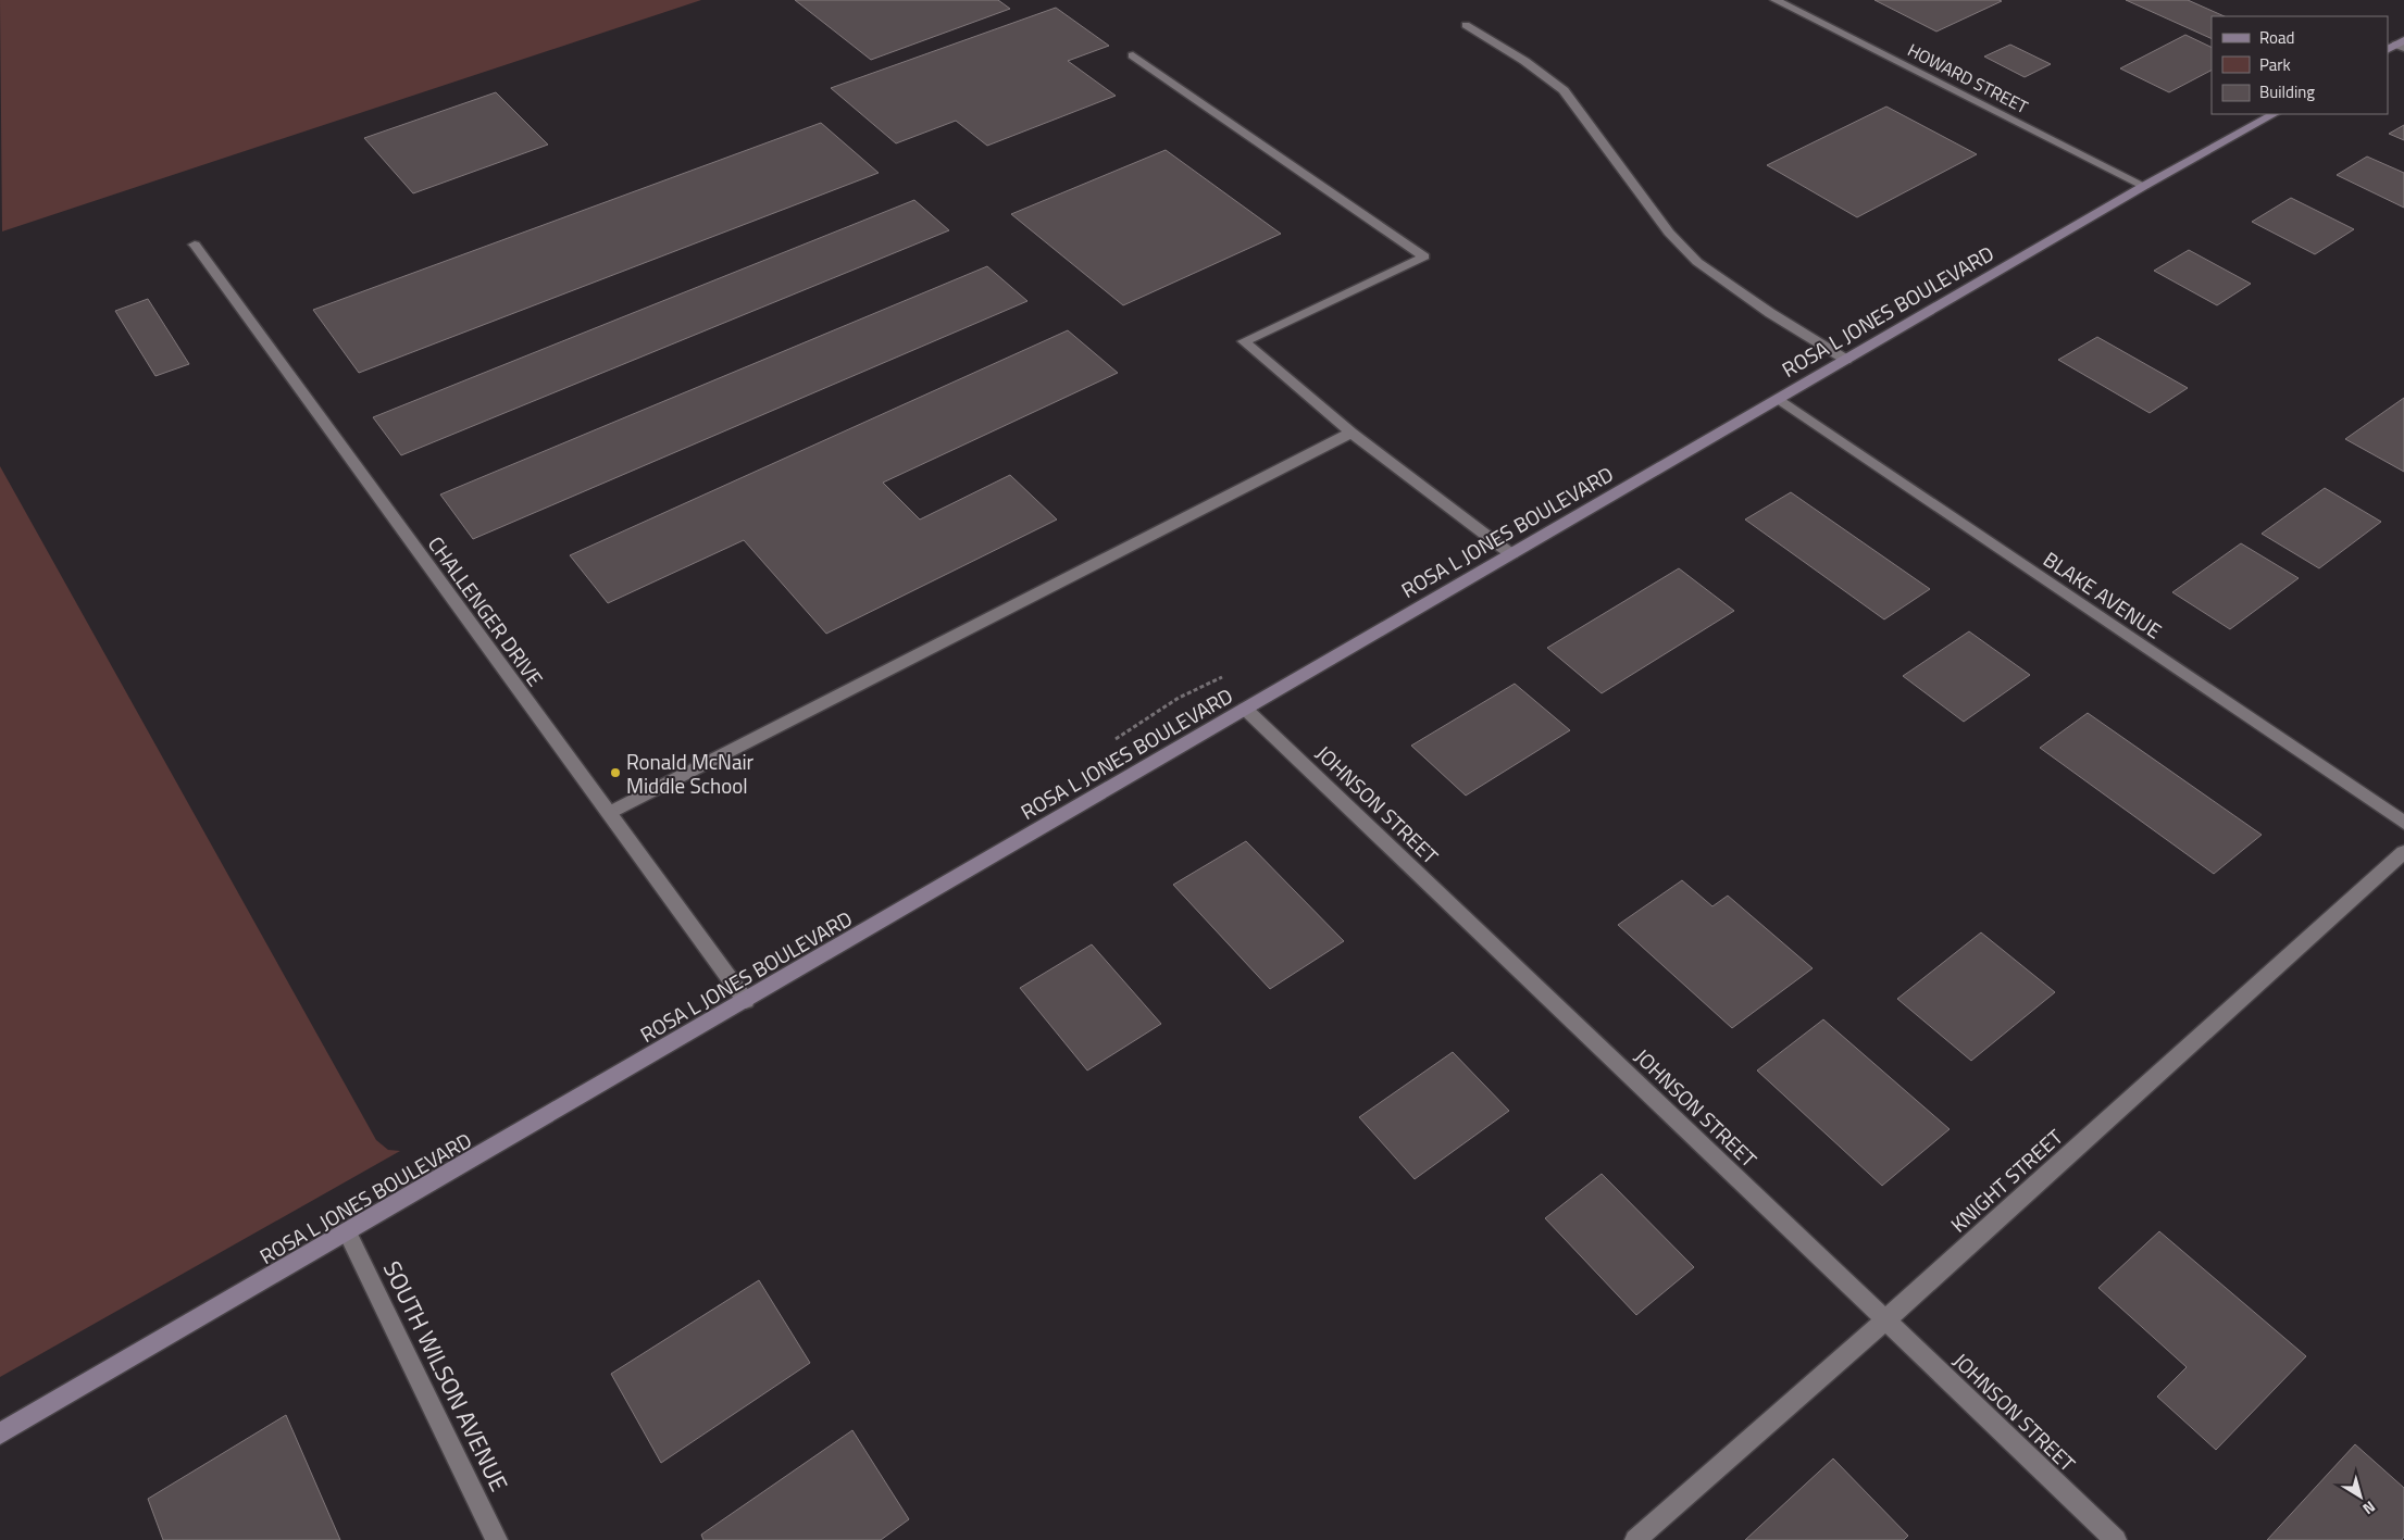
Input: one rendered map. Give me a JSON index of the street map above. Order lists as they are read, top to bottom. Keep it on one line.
{"streets":{"street":["HOWARD STREET","ROSA L JONES BOULEVARD","BLAKE AVENUE","CHALLENGER DRIVE","JOHNSON STREET","KNIGHT STREET","SOUTH WILSON AVENUE"]},"crossings":[["HOWARD STREET","ROSA L JONES BOULEVARD"],["ROSA L JONES BOULEVARD","BLAKE AVENUE"],["ROSA L JONES BOULEVARD","CHALLENGER DRIVE"],["ROSA L JONES BOULEVARD","JOHNSON STREET"],["ROSA L JONES BOULEVARD","SOUTH WILSON AVENUE"],["JOHNSON STREET","KNIGHT STREET"]],"places":["Ronald McNair Middle School"],"legend":["Road","Park","Building"],"north":"bottom right"}
